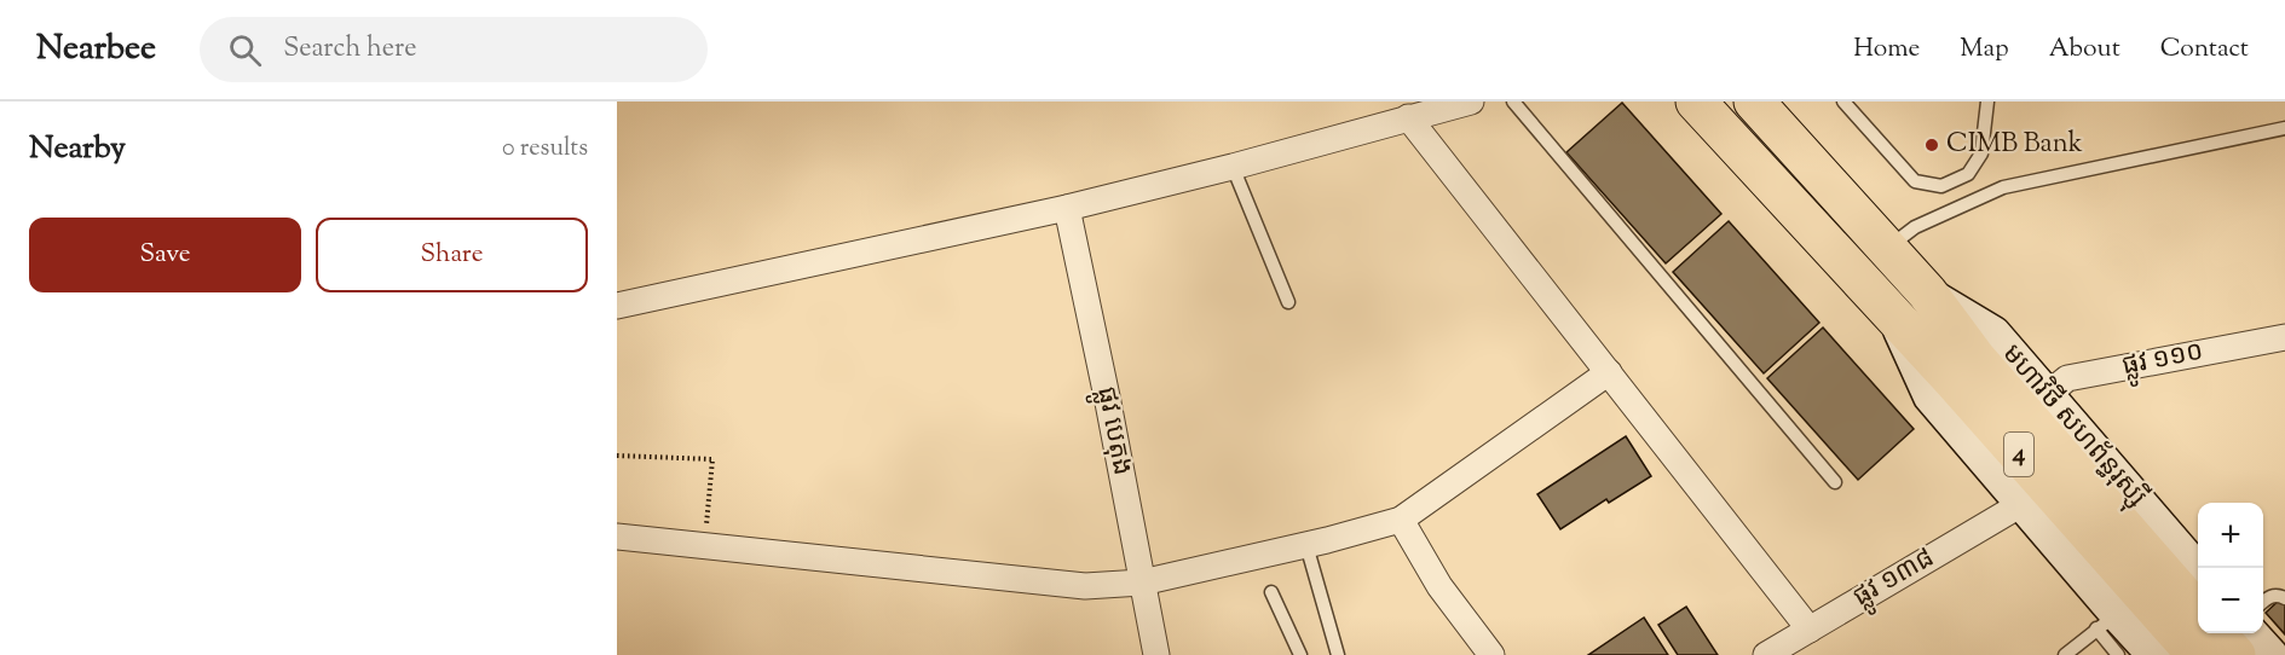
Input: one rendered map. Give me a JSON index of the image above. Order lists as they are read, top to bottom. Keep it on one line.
{"streets":{"highway":["មហាវិថី សហព័ន្ធរុស្ស៊ី","4"],"street":["ផ្លូវ ១១០","ផ្លូវ បេតុង","ផ្លូវ ១៣៨"]},"crossings":[["ផ្លូវ ១១០","មហាវិថី សហព័ន្ធរុស្ស៊ី"],["មហាវិថី សហព័ន្ធរុស្ស៊ី","4"],["មហាវិថី សហព័ន្ធរុស្ស៊ី","ផ្លូវ ១៣៨"]],"places":["CIMB Bank"],"page":{"header":"Nearbee","search":"Search here","nav":["Home","Map","About","Contact"],"heading":["Nearby","0 results"],"buttons":["Save","Share"],"map_buttons":["+","−"]}}
